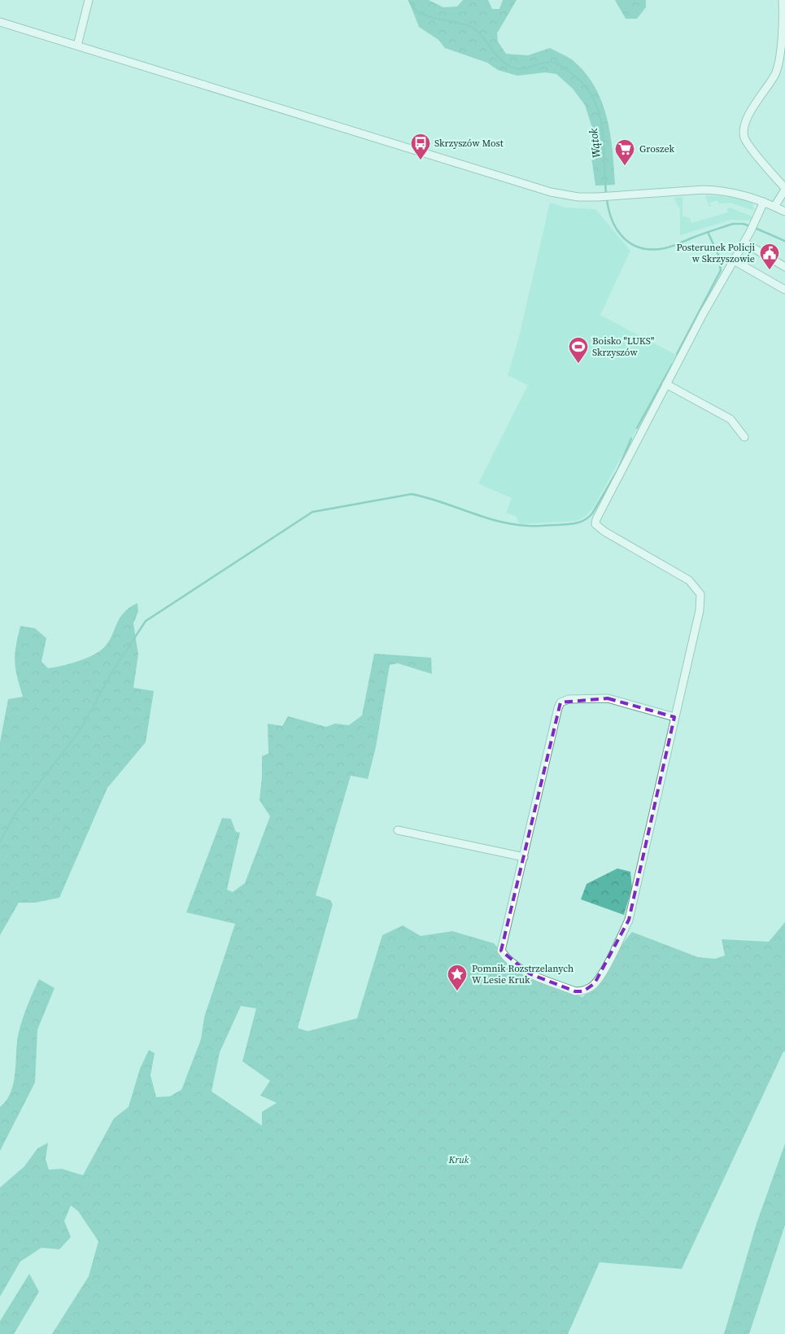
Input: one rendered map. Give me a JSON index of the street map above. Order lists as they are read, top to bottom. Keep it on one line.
{"water":["Wątok"],"parks":["Kruk"],"places":{"bus stop":["Skrzyszów Most"],"supermarket":["Groszek"],"public building":["Posterunek Policji w Skrzyszowie"],"sports":["Boisko \"LUKS\" Skrzyszów"],"place":["Pomnik Rozstrzelanych W Lesie Kruk"]}}
